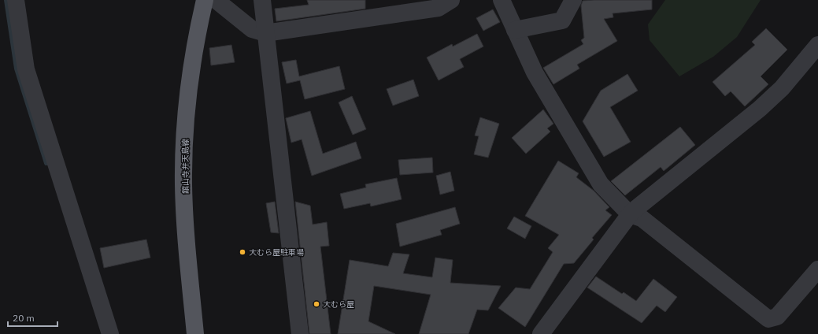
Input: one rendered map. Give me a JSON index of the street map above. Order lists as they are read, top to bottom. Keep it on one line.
{"streets":{"main road":["舘山寺弁天島線"]},"places":["大むら屋駐車場","大むら屋"],"scale_bar":"20 m"}
